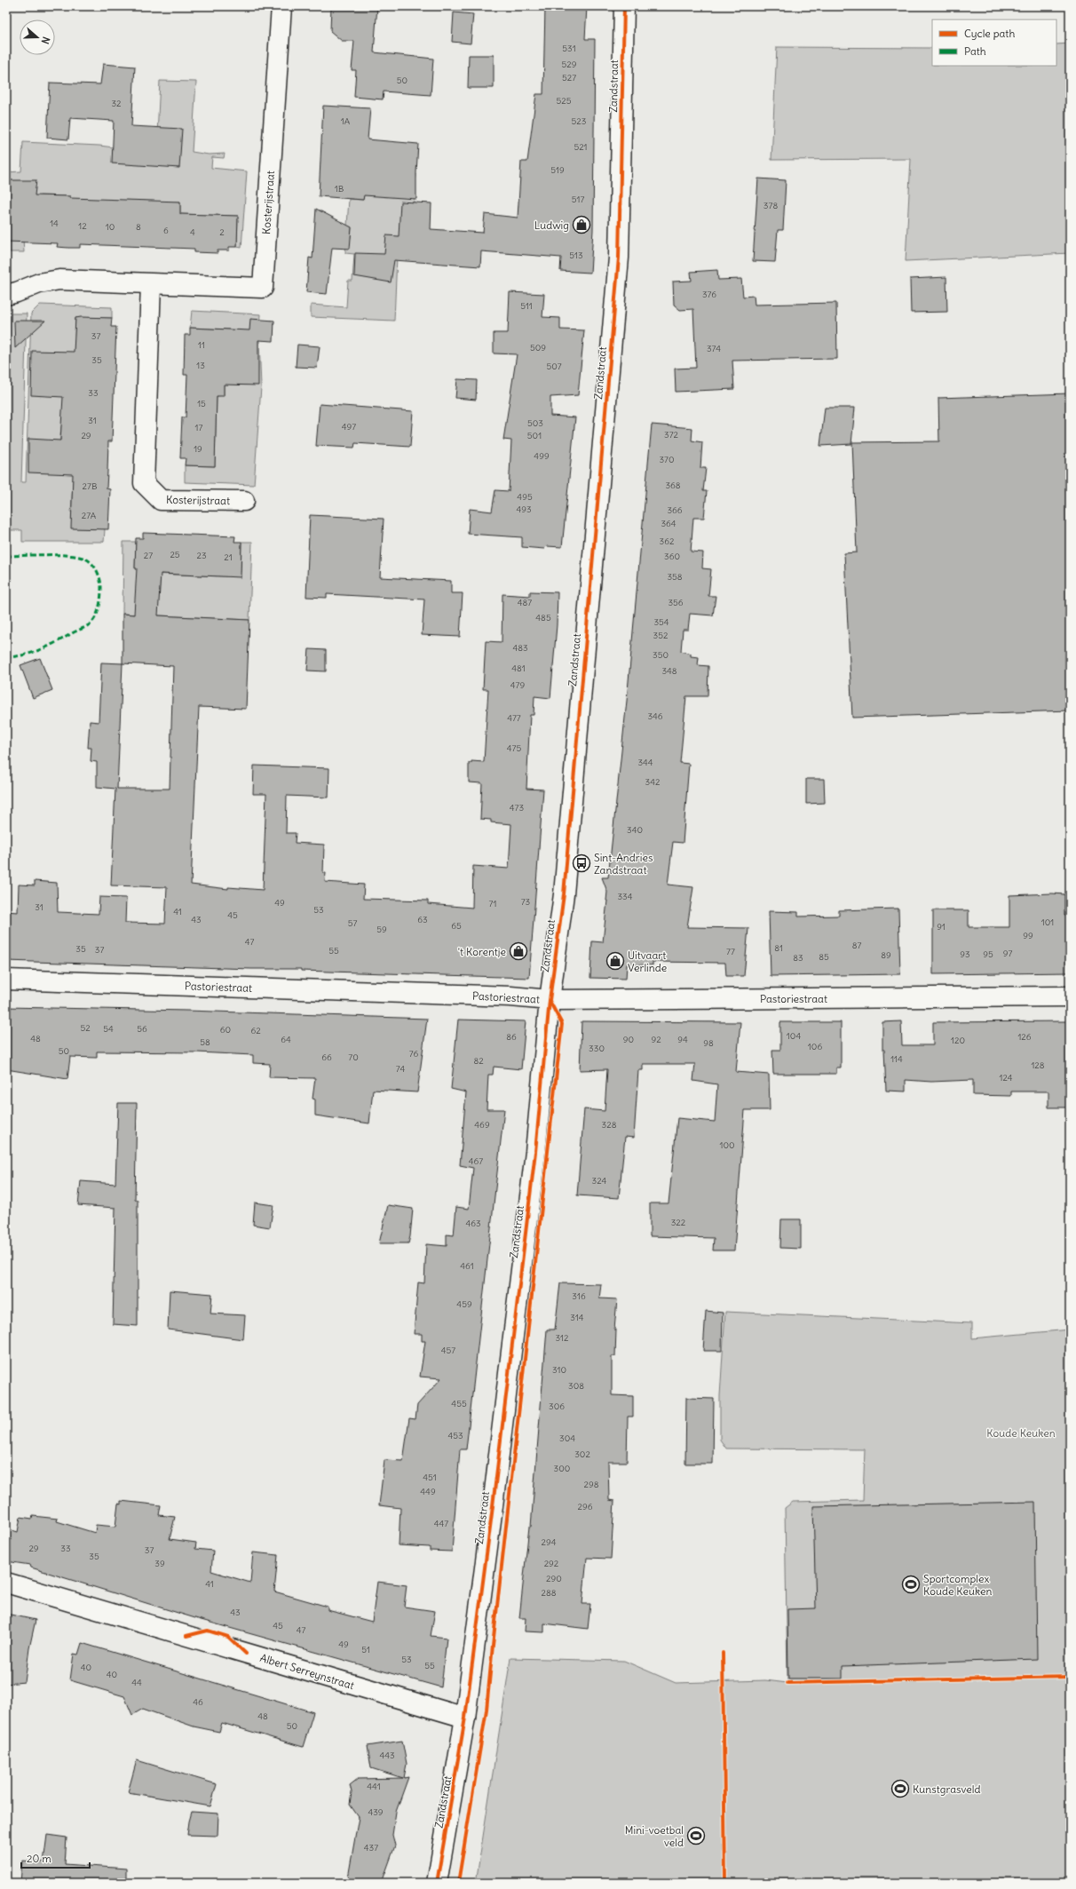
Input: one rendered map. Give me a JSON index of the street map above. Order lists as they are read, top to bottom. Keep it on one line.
{"streets":{"street":["Zandstraat","Kosterijstraat","Pastoriestraat","Albert Serreynstraat"]},"crossings":[["Zandstraat","Pastoriestraat"],["Zandstraat","Albert Serreynstraat"]],"parks":["Koude Keuken"],"places":{"shop":["Ludwig","'t Korentje","Uitvaart Verlinde"],"bus stop":["Sint-Andries Zandstraat"],"sports":["Sportcomplex Koude Keuken","Kunstgrasveld","Mini-voetbal veld"]},"house_numbers":["531","529","527","50","525","32","1A","523","521","519","1B","517","378","14","12","10","8","6","4","2","513","376","511","37","11","509","374","35","13","507","33","15","31","503","497","17","372","29","501","19","499","370","368","27B","495","493","366","27A","364","362","25","27","23","360","21","358","487","356","485","354","352","483","350","481","348","479","346","477","475","344","342","473","340","334","73","49","71","31","53","41","45","43","63","101","57","65","91","59","99","47","87","81","35","37","55","77","97","93","95","89","85","83","52","54","56","60","62","104","86","126","48","64","90","92","94","120","58","98","106","330","50","76","66","70","114","82","128","74","124","469","328","100","467","324","322","463","461","316","459","314","312","457","310","308","455","306","453","304","302","300","451","298","449","296","447","294","29","33","37","35","39","292","290","41","288","43","45","47","49","51","53","55","40","40","44","46","48","50","443","441","439","437"],"legend":["Cycle path","Path"],"scale_bar":"20 m","north":"right"}
